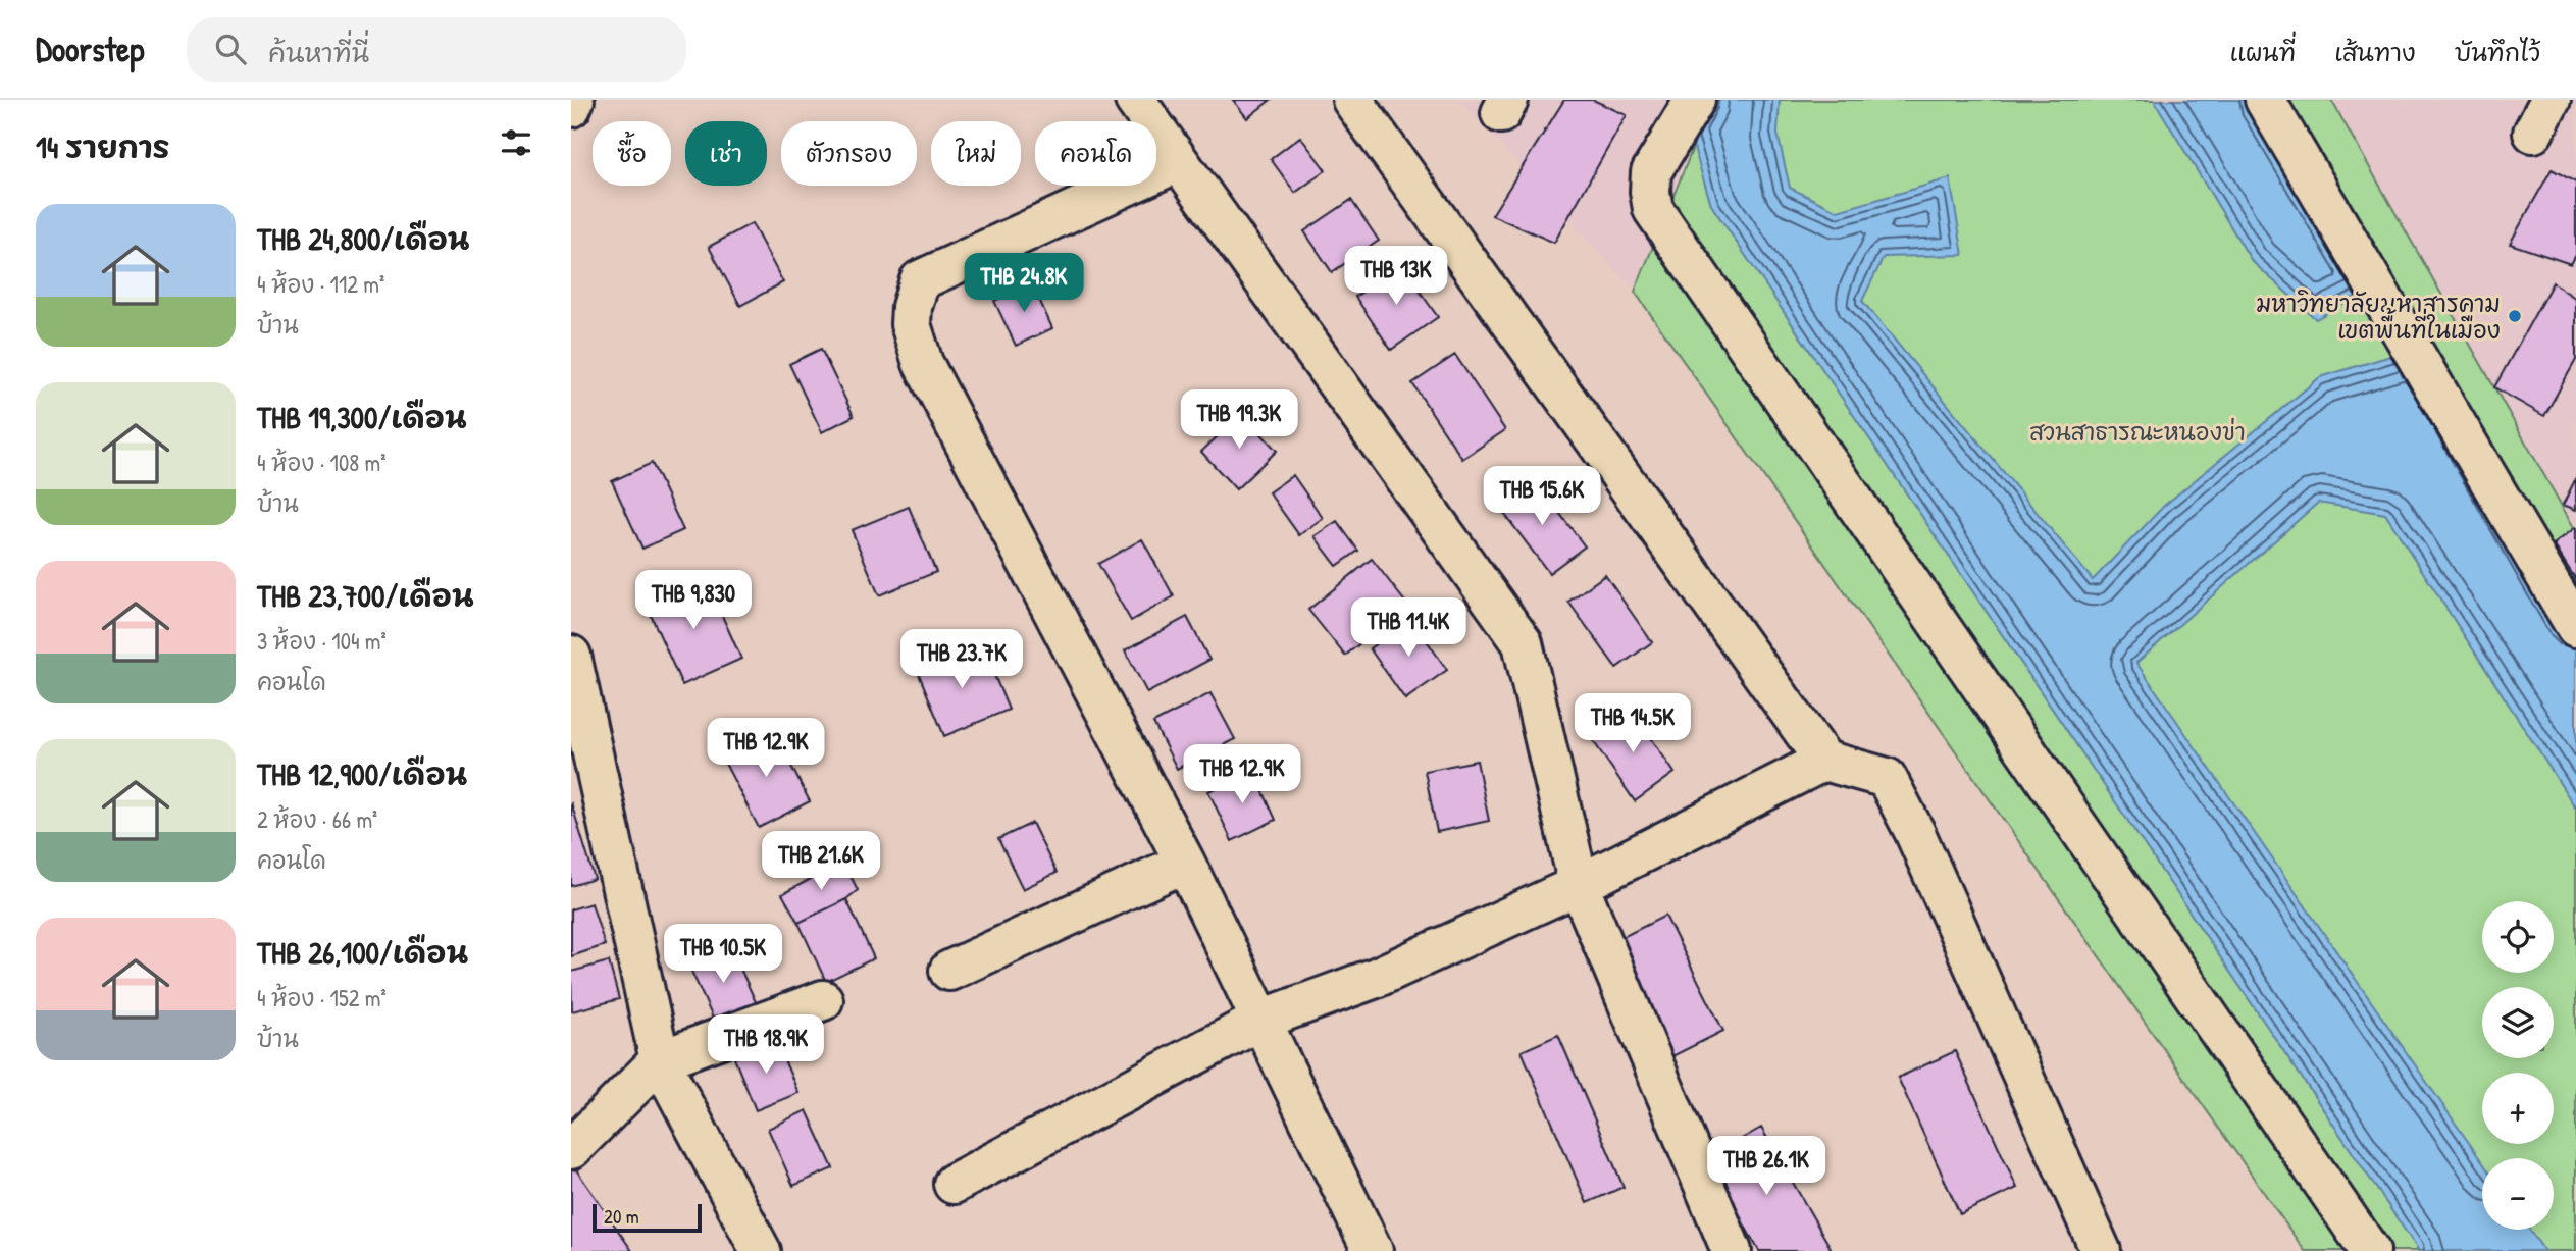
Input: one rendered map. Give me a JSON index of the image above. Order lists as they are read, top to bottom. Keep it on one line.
{"parks":["สวนสาธารณะหนองข่า"],"places":["มหาวิทยาลัยมหาสารคาม เขตพื้นที่ในเมือง"],"scale_bar":"20 m","page":{"header":"Doorstep","search":"ค้นหาที่นี่","nav":["แผนที่","เส้นทาง","บันทึกไว้"],"heading":"14 รายการ","chip":["ซื้อ","เช่า","ตัวกรอง","ใหม่","คอนโด"],"list":[{"name":"THB 24,800/เดือน","note":"4 ห้อง · 112 m² · บ้าน"},{"name":"THB 19,300/เดือน","note":"4 ห้อง · 108 m² · บ้าน"},{"name":"THB 23,700/เดือน","note":"3 ห้อง · 104 m² · คอนโด"},{"name":"THB 12,900/เดือน","note":"2 ห้อง · 66 m² · คอนโด"},{"name":"THB 26,100/เดือน","note":"4 ห้อง · 152 m² · บ้าน"}],"price":["THB 13K","THB 24.8K","THB 19.3K","THB 15.6K","THB 9,830","THB 11.4K","THB 23.7K","THB 14.5K","THB 12.9K","THB 12.9K","THB 21.6K","THB 10.5K","THB 18.9K","THB 26.1K"],"map_buttons":["+","−"],"scale":"20 m"}}
